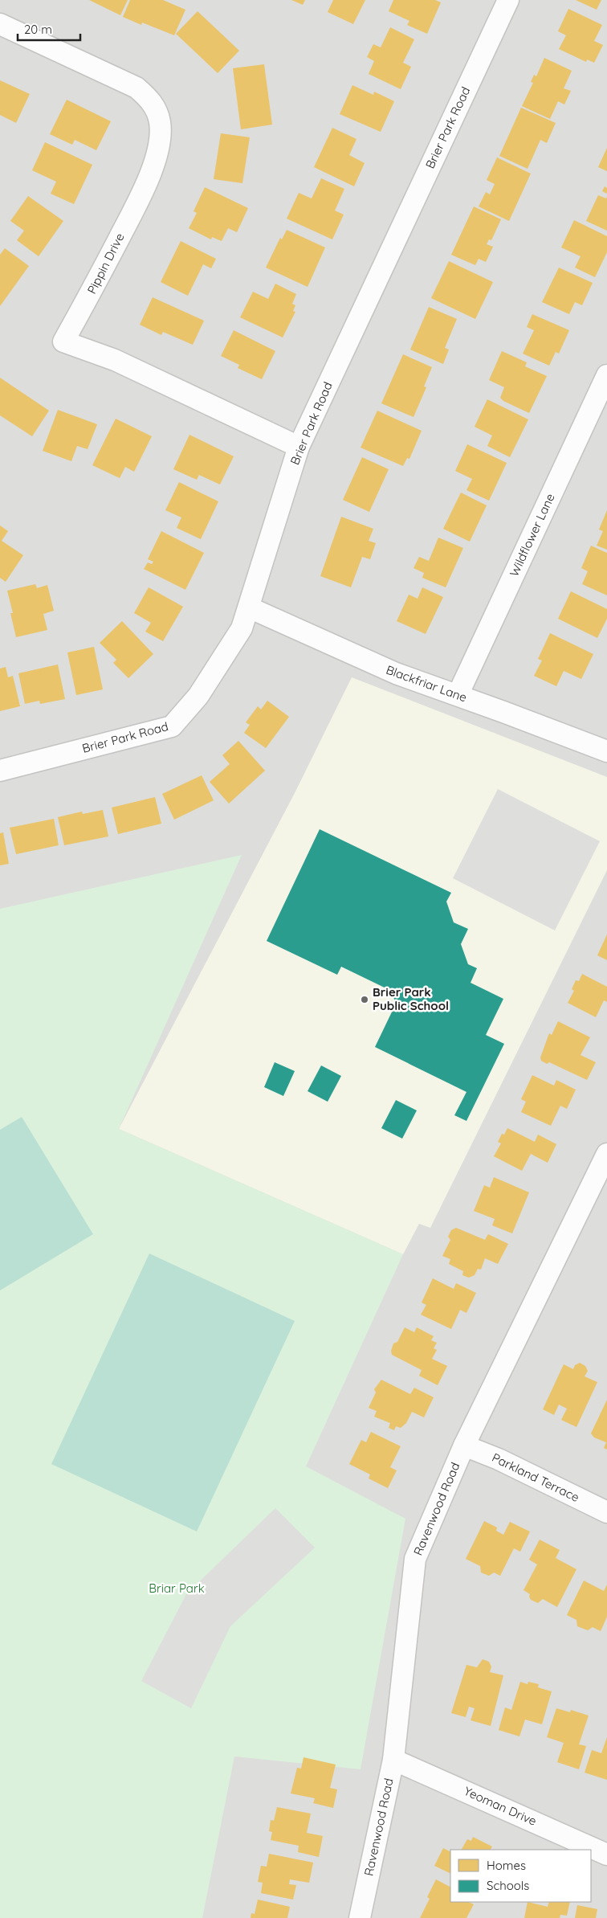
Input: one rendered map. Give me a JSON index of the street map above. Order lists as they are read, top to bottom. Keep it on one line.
{"streets":{"street":["Brier Park Road","Pippin Drive","Wildflower Lane","Blackfriar Lane","Parkland Terrace","Ravenwood Road","Yeoman Drive"]},"crossings":[["Brier Park Road","Pippin Drive"],["Brier Park Road","Blackfriar Lane"],["Wildflower Lane","Blackfriar Lane"],["Parkland Terrace","Ravenwood Road"],["Ravenwood Road","Yeoman Drive"]],"parks":["Briar Park"],"places":["Brier Park Public School"],"legend":["Homes","Schools"],"scale_bar":"20 m"}
